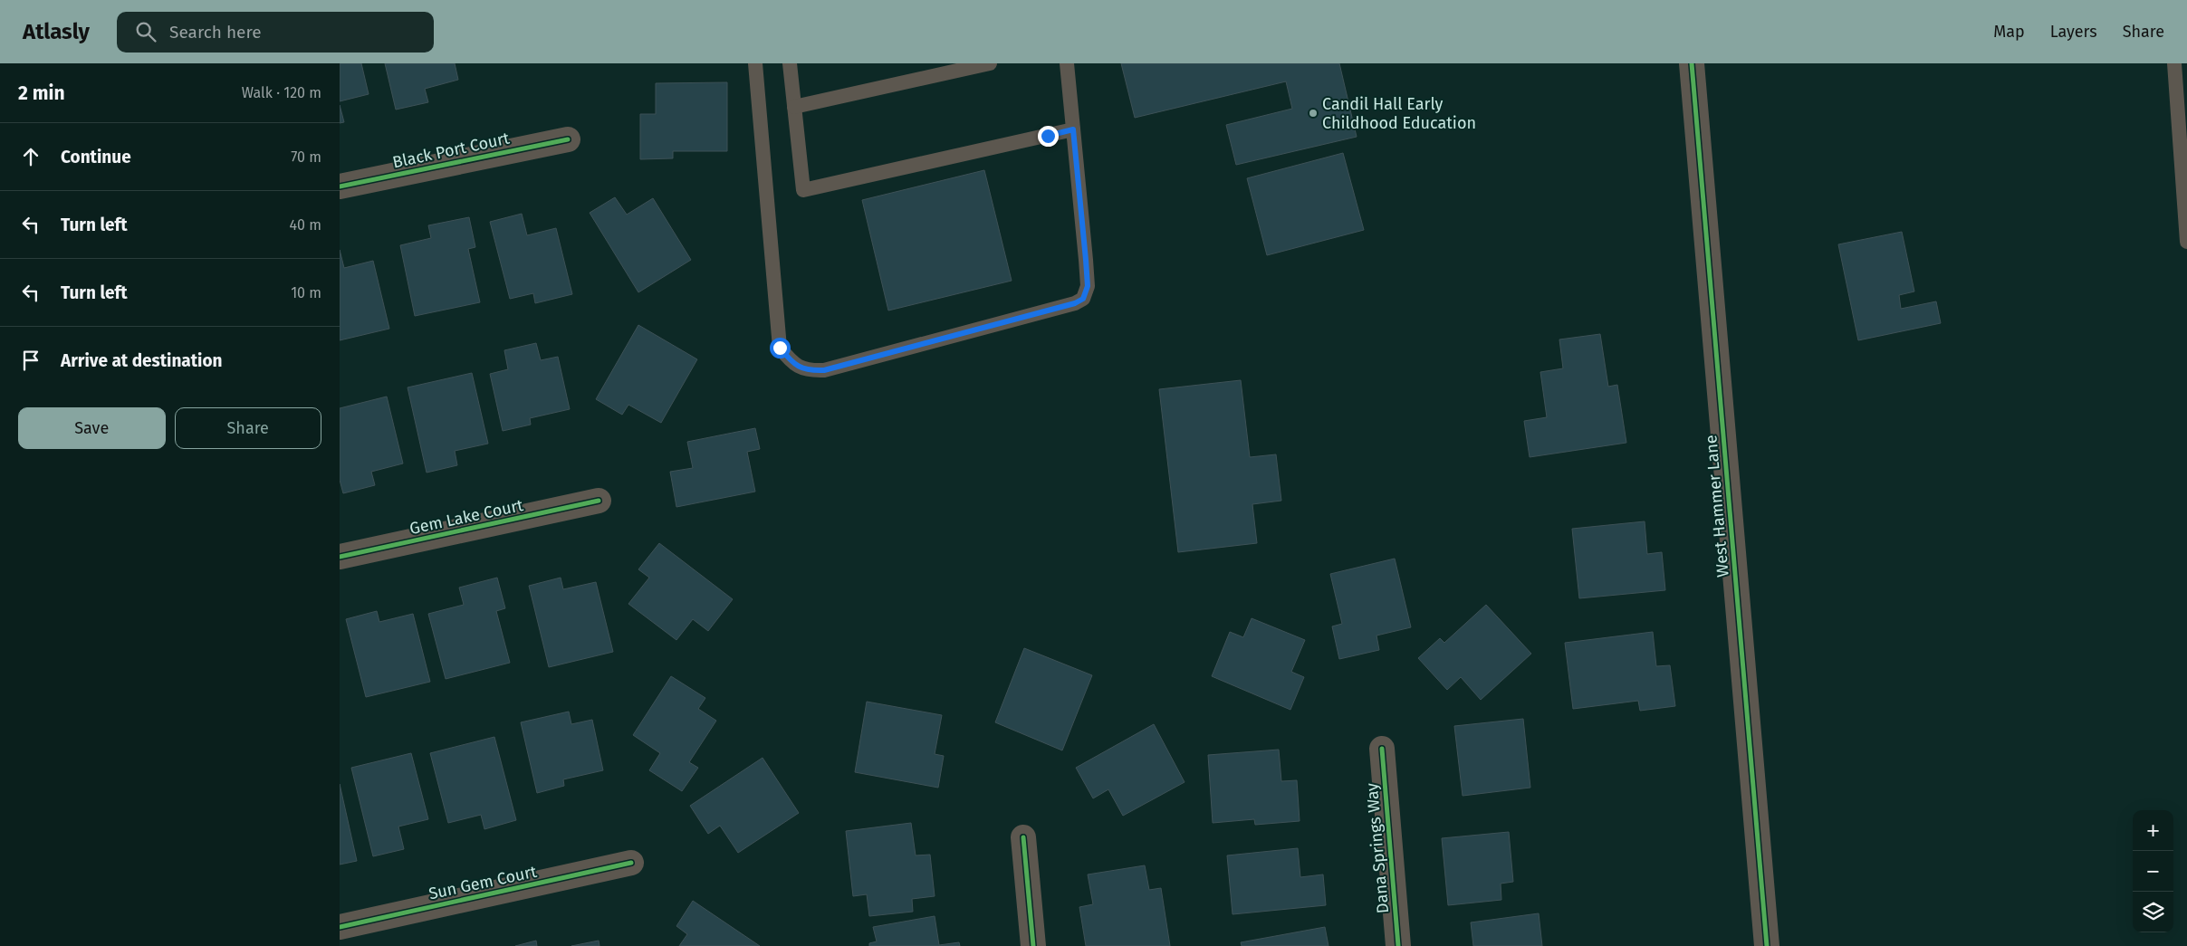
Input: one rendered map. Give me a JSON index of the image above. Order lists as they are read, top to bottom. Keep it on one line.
{"streets":{"street":["Black Port Court","West Hammer Lane","Gem Lake Court","Dana Springs Way","Sun Gem Court"]},"places":["Candil Hall Early Childhood Education"],"page":{"header":"Atlasly","search":"Search here","nav":["Map","Layers","Share"],"heading":["2 min","Walk · 120 m"],"list":[["Continue","70 m"],["Turn left","40 m"],["Turn left","10 m"],"Arrive at destination"],"buttons":["Save","Share"],"map_buttons":["+","−"]}}
